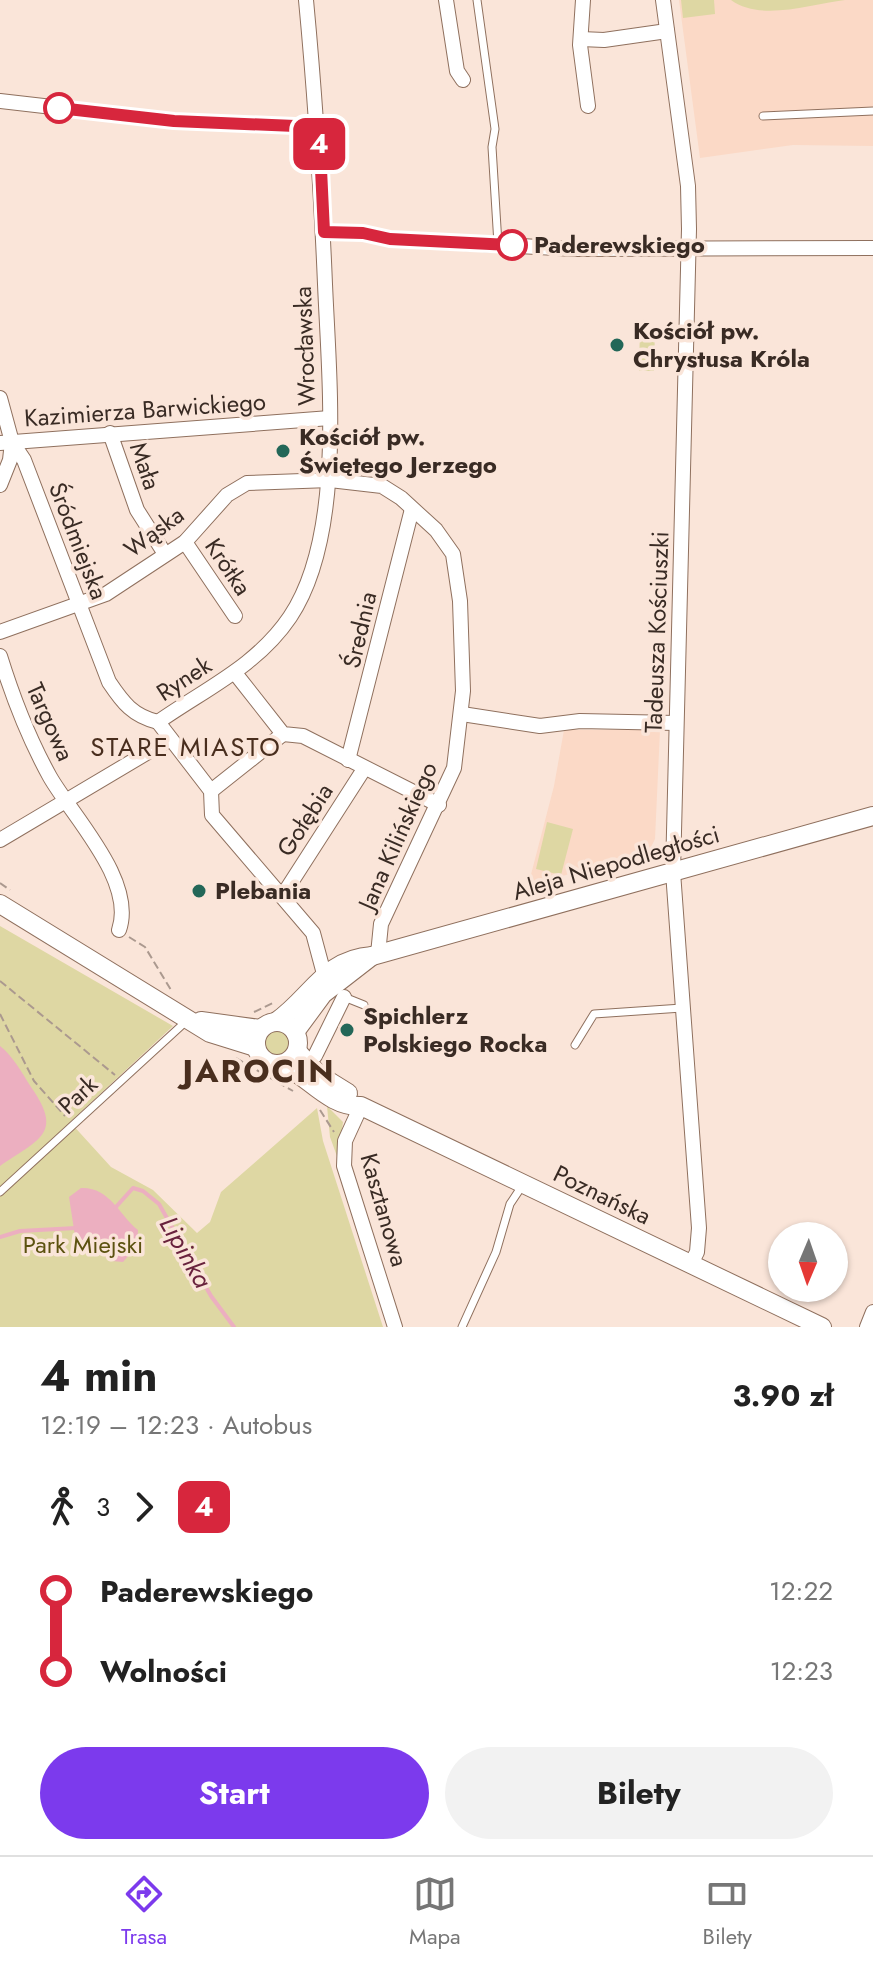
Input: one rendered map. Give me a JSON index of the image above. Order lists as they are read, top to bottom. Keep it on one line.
{"streets":{"main road":["Aleja Niepodległości","Poznańska"],"street":["Wrocławska","Kazimierza Barwickiego","Mała","Wąska","Śródmiejska","Krótka","Średnia","Tadeusza Kościuszki","Rynek","Targowa","Gołębia","Jana Kilińskiego","Kasztanowa"],"lane":["Park"]},"crossings":[["Wrocławska","Kazimierza Barwickiego"],["Wrocławska","Wąska"],["Wrocławska","Rynek"],["Wrocławska","Jana Kilińskiego"],["Kazimierza Barwickiego","Mała"],["Kazimierza Barwickiego","Śródmiejska"],["Mała","Wąska"],["Wąska","Śródmiejska"],["Wąska","Krótka"],["Wąska","Jana Kilińskiego"],["Śródmiejska","Rynek"],["Średnia","Jana Kilińskiego"],["Tadeusza Kościuszki","Aleja Niepodległości"],["Tadeusza Kościuszki","Poznańska"],["Rynek","Targowa"],["Rynek","Gołębia"],["Jana Kilińskiego","Aleja Niepodległości"],["Aleja Niepodległości","Poznańska"],["Poznańska","Kasztanowa"]],"districts":["STARE MIASTO","JAROCIN"],"water":["Lipinka"],"parks":["Park Miejski"],"places":["Paderewskiego","Kościół pw. Chrystusa Króla","Kościół pw. Świętego Jerzego","Plebania","Spichlerz Polskiego Rocka"],"lines":["bus line 4"],"north":"bottom","page":{"on_map":"4","heading":["4 min","12:19 – 12:23 · Autobus","3.90 zł"],"legs":["3","4"],"list":[{"name":"Paderewskiego","value":"12:22"},{"name":"Wolności","value":"12:23"}],"buttons":["Start","Bilety"],"tabs":["Trasa","Mapa","Bilety"]}}
